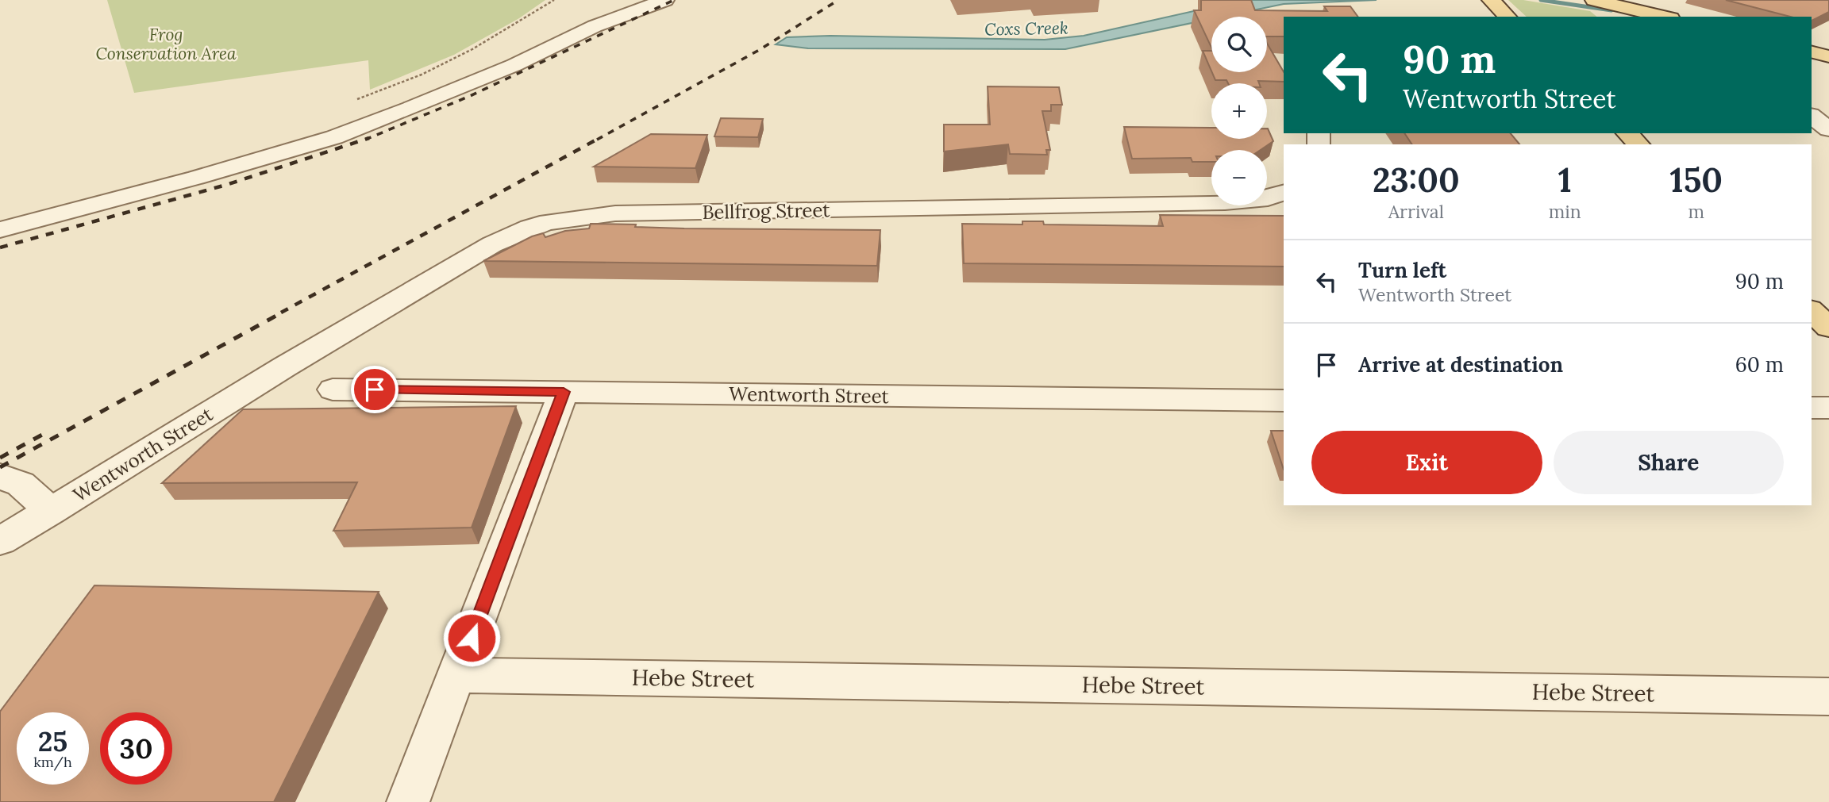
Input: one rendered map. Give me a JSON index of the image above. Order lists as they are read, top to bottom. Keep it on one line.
{"streets":{"street":["Bellfrog Street","Wentworth Street","Hebe Street"]},"crossings":[["Bellfrog Street","Wentworth Street"]],"water":["Coxs Creek"],"parks":["Frog Conservation Area"],"page":{"map_buttons":["+","−"],"turn":["90 m","Wentworth Street"],"eta":["23:00","Arrival","1","min","150","m"],"list":[{"name":"Turn left","note":"Wentworth Street","value":"90 m"},{"name":"Arrive at destination","value":"60 m"}],"buttons":["Exit","Share"],"speed":"25 km/h","limit":"30"}}
